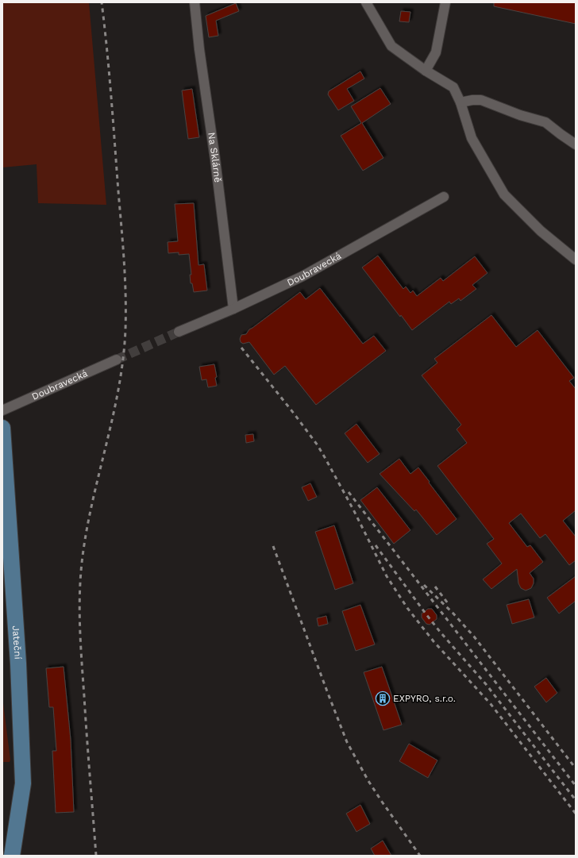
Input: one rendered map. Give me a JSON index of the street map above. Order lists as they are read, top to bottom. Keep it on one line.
{"streets":{"main road":["Jateční"],"street":["Na Sklárně","Doubravecká"]},"crossings":[["Na Sklárně","Doubravecká"]],"places":{"building":["EXPYRO, s.r.o."]}}
